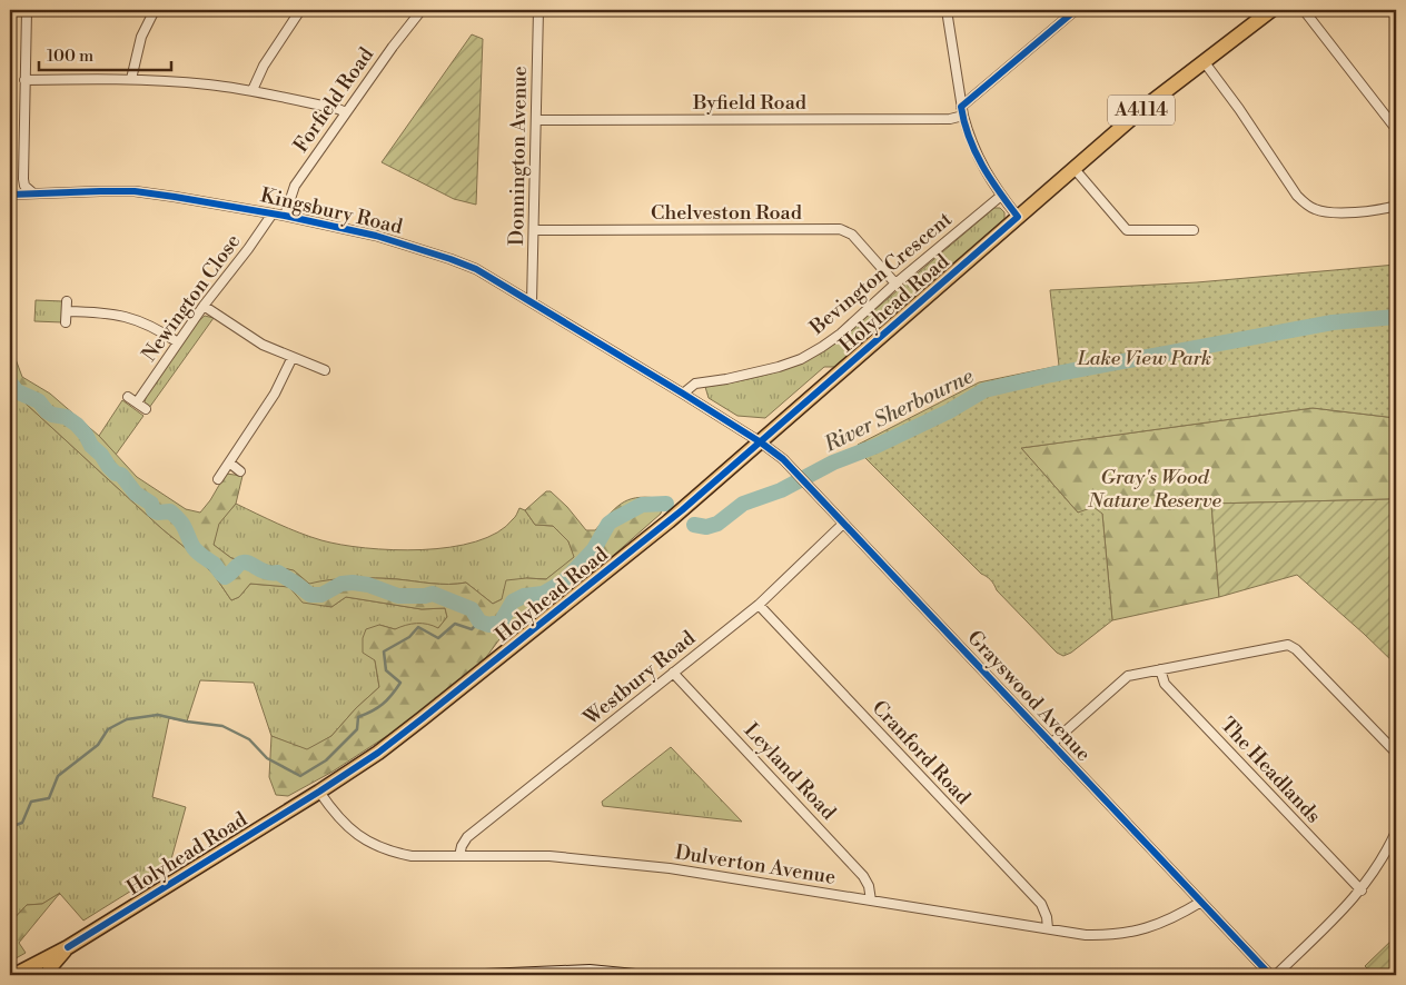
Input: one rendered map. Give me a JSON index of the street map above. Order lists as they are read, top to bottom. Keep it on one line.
{"streets":{"highway":["A4114","Holyhead Road"],"street":["Forfield Road","Byfield Road","Donnington Avenue","Kingsbury Road","Chelveston Road","Bevington Crescent","Newington Close","Westbury Road","Grayswood Avenue","Cranford Road","The Headlands","Leyland Road","Dulverton Avenue"]},"crossings":[["Forfield Road","Kingsbury Road"],["Byfield Road","Donnington Avenue"],["Donnington Avenue","Kingsbury Road"],["Donnington Avenue","Chelveston Road"],["Kingsbury Road","Bevington Crescent"],["Kingsbury Road","Newington Close"],["Kingsbury Road","Holyhead Road"],["Kingsbury Road","Grayswood Avenue"],["Chelveston Road","Bevington Crescent"],["Holyhead Road","Grayswood Avenue"],["Holyhead Road","Dulverton Avenue"],["Westbury Road","Grayswood Avenue"],["Westbury Road","Cranford Road"],["Westbury Road","Leyland Road"],["Westbury Road","Dulverton Avenue"],["Grayswood Avenue","Dulverton Avenue"],["Cranford Road","Dulverton Avenue"],["Leyland Road","Dulverton Avenue"]],"water":["River Sherbourne"],"parks":["Lake View Park","Gray's Wood Nature Reserve"],"scale_bar":"100 m"}
